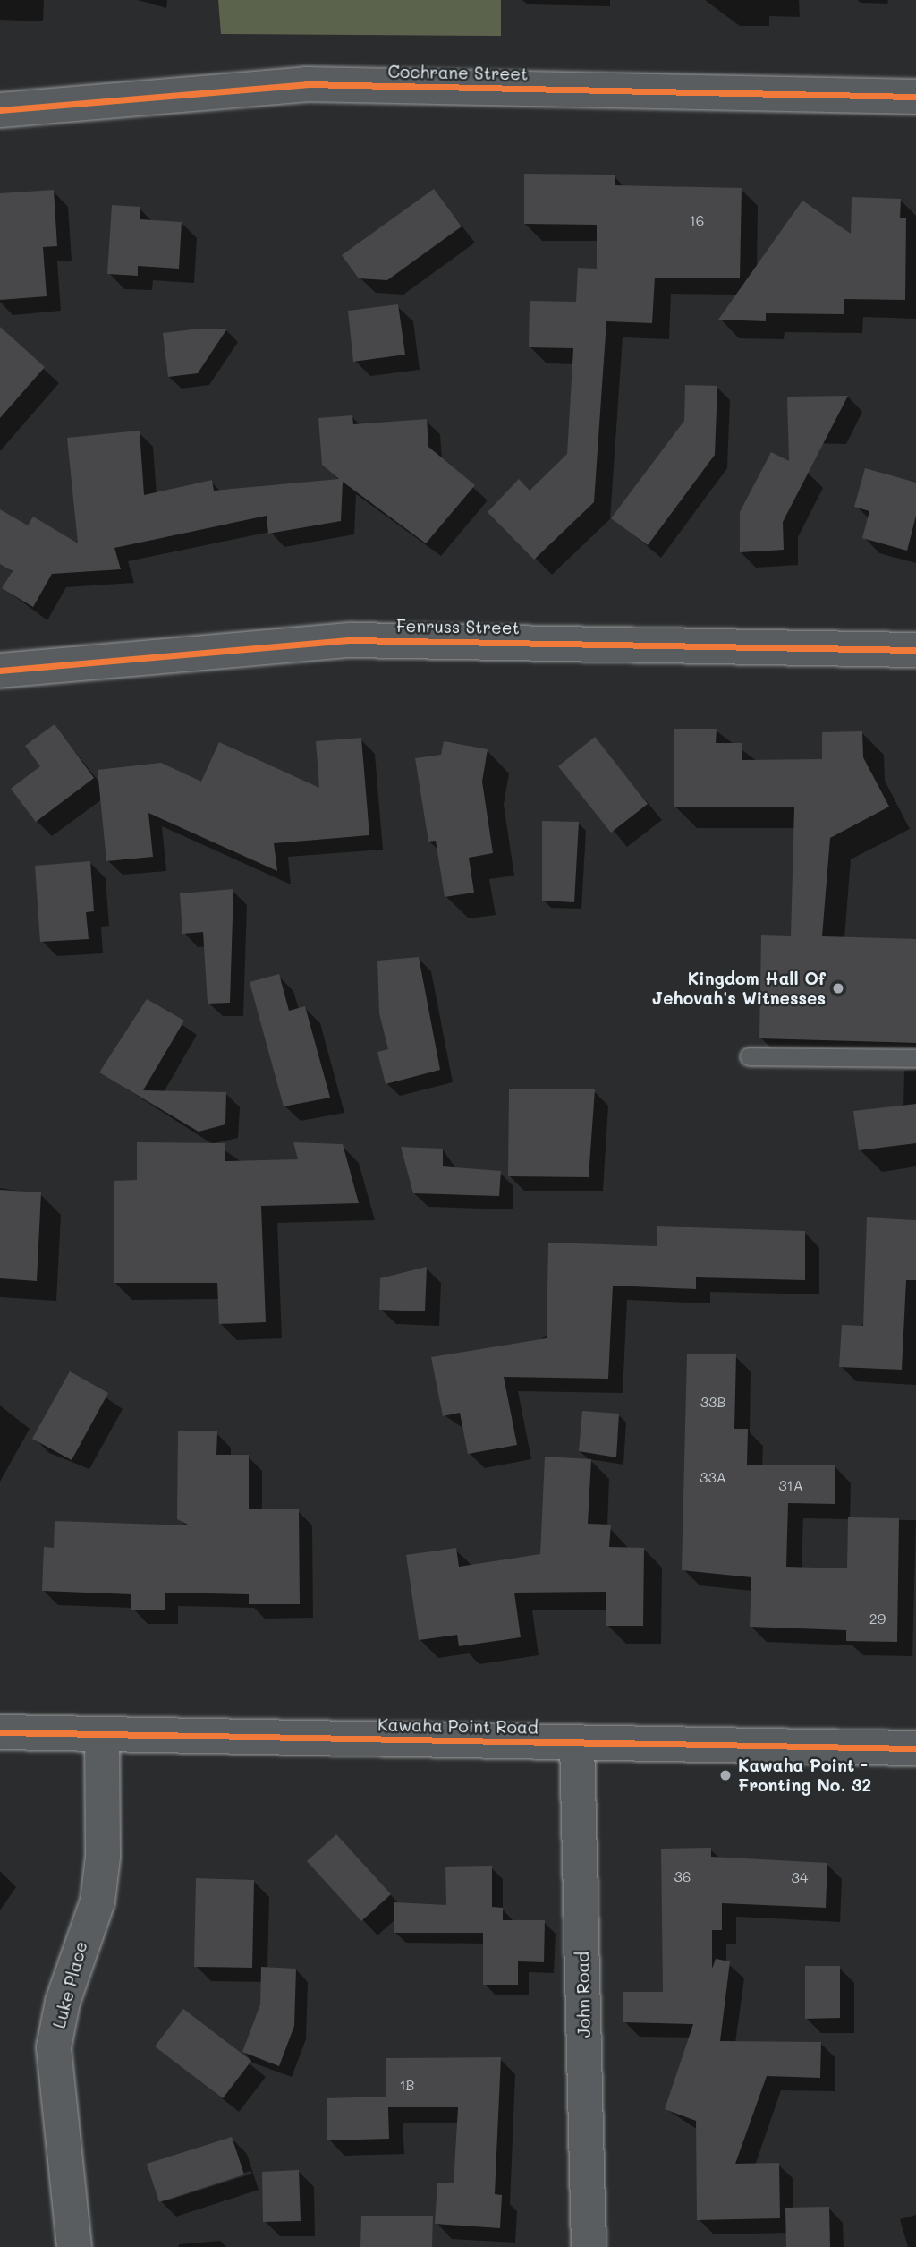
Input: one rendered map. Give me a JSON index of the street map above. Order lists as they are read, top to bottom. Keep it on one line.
{"streets":{"street":["Cochrane Street","Fenruss Street","Kawaha Point Road","Luke Place","John Road"]},"crossings":[["Kawaha Point Road","Luke Place"],["Kawaha Point Road","John Road"]],"places":["Kingdom Hall Of Jehovah's Witnesses","Kawaha Point - Fronting No. 32"],"house_numbers":["16","33B","33A","31A","29","36","34","1B"]}
